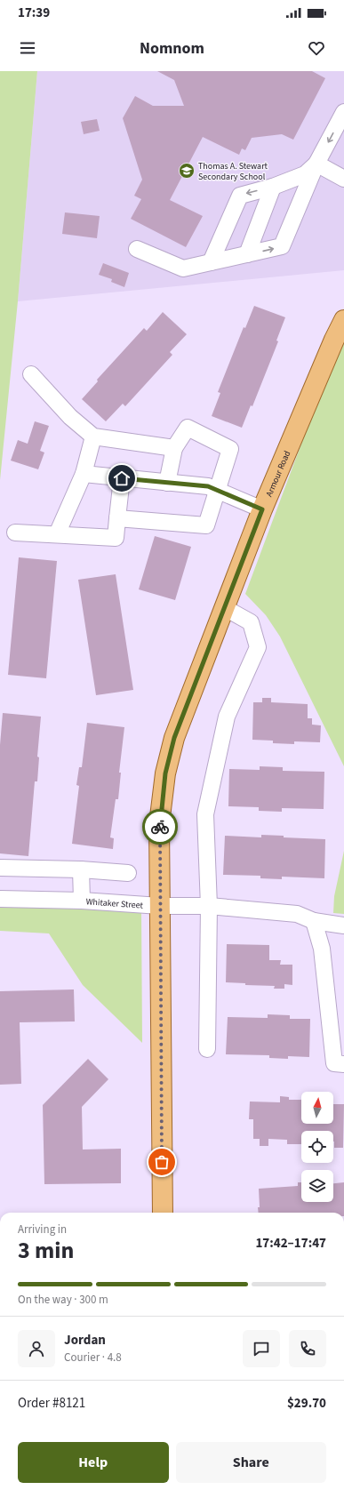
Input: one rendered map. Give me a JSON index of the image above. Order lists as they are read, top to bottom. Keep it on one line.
{"streets":{"main road":["Armour Road"],"street":["Whitaker Street"]},"crossings":[["Armour Road","Whitaker Street"]],"places":{"school or university":["Thomas A. Stewart Secondary School"]},"north":"top","page":{"status":"17:39","header":"Nomnom","heading":["3 min","Arriving in","17:42–17:47"],"panel":["Jordan","Courier · 4.8","Order #8121","$29.70"],"bar":"On the way · 300 m","buttons":["Help","Share"]}}
